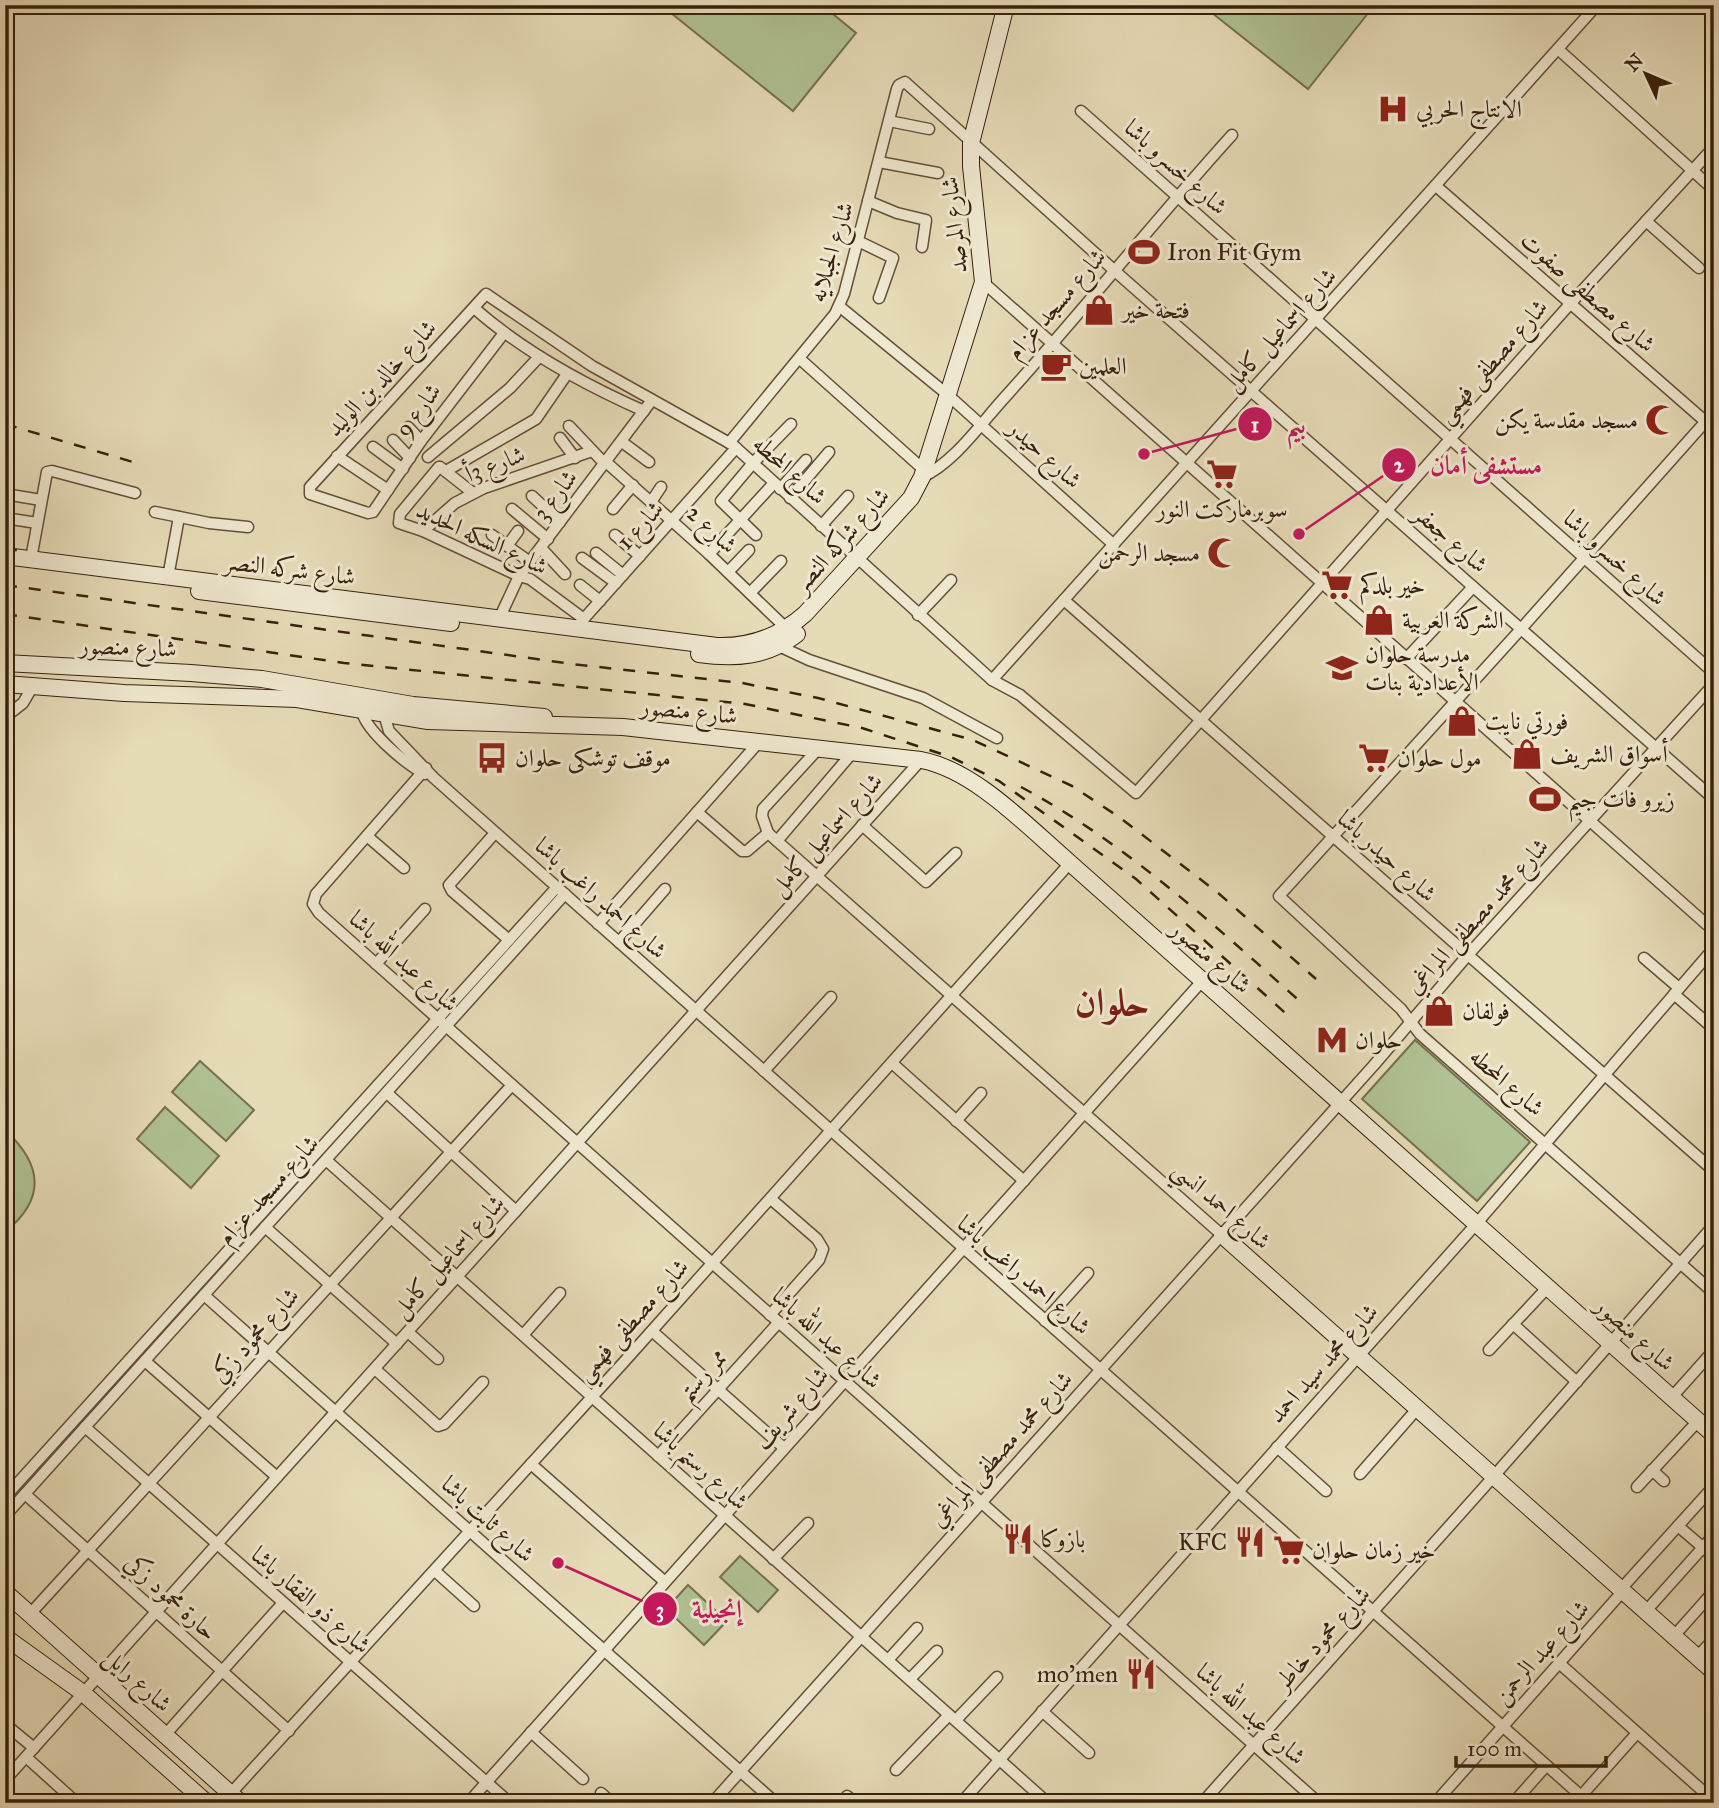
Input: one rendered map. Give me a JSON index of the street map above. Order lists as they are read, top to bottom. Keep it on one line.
{"streets":{"street":["شارع خسرو باشا","شارع المرصد","شارع الجبلايه","شارع مصطفى صفوت","شارع مسجد عزام","شارع اسماعيل كامل","شارع مصطفى فهمي","شارع خالد بن الوليد","شارع 9","شارع حيدر","شارع 3أ","شارع المحطه","شارع 3","شارع 1","شارع 2","شارع السكه الحديد","شارع جعفر","شارع شركه النصر","شارع منصور","شارع حيدر باشا","شارع احمد راغب باشا","شارع محمد مصطفى المراغي","شارع عبد الله باشا","شارع احمد انسي","شارع محمود زكي","شارع محمد سيد احمد","ممر رستم","شارع شريف","شارع رستم باشا","شارع ثابت باشا","حارة محمود زكي","شارع ذو الفقار باشا","شارع محمود خاطر","شارع عبد الرحمن","شارع رايل"]},"crossings":[["شارع خسرو باشا","شارع مسجد عزام"],["شارع خسرو باشا","شارع اسماعيل كامل"],["شارع خسرو باشا","شارع مصطفى فهمي"],["شارع المرصد","شارع مسجد عزام"],["شارع المرصد","شارع حيدر"],["شارع المرصد","شارع جعفر"],["شارع الجبلايه","شارع حيدر"],["شارع الجبلايه","شارع المحطه"],["شارع الجبلايه","شارع 1"],["شارع الجبلايه","شارع جعفر"],["شارع مصطفى صفوت","شارع اسماعيل كامل"],["شارع مصطفى صفوت","شارع مصطفى فهمي"],["شارع مسجد عزام","شارع حيدر"],["شارع مسجد عزام","شارع جعفر"],["شارع مسجد عزام","شارع شركه النصر"],["شارع مسجد عزام","شارع احمد راغب باشا"],["شارع مسجد عزام","شارع عبد الله باشا"],["شارع مسجد عزام","شارع رستم باشا"],["شارع مسجد عزام","شارع ثابت باشا"],["شارع مسجد عزام","حارة محمود زكي"],["شارع مسجد عزام","شارع ذو الفقار باشا"],["شارع اسماعيل كامل","شارع حيدر"],["شارع اسماعيل كامل","شارع المحطه"],["شارع اسماعيل كامل","شارع جعفر"],["شارع اسماعيل كامل","شارع منصور"],["شارع اسماعيل كامل","شارع حيدر باشا"],["شارع اسماعيل كامل","شارع احمد راغب باشا"],["شارع اسماعيل كامل","شارع عبد الله باشا"],["شارع اسماعيل كامل","شارع احمد انسي"],["شارع اسماعيل كامل","شارع رستم باشا"],["شارع اسماعيل كامل","شارع ثابت باشا"],["شارع اسماعيل كامل","حارة محمود زكي"],["شارع اسماعيل كامل","شارع ذو الفقار باشا"],["شارع اسماعيل كامل","شارع رايل"],["شارع مصطفى فهمي","شارع المحطه"],["شارع مصطفى فهمي","شارع جعفر"],["شارع مصطفى فهمي","شارع منصور"],["شارع مصطفى فهمي","شارع حيدر باشا"],["شارع مصطفى فهمي","شارع احمد راغب باشا"],["شارع مصطفى فهمي","شارع عبد الله باشا"],["شارع مصطفى فهمي","شارع احمد انسي"],["شارع مصطفى فهمي","ممر رستم"],["شارع مصطفى فهمي","شارع رستم باشا"],["شارع مصطفى فهمي","شارع ثابت باشا"],["شارع مصطفى فهمي","حارة محمود زكي"],["شارع مصطفى فهمي","شارع ذو الفقار باشا"],["شارع مصطفى فهمي","شارع رايل"],["شارع خالد بن الوليد","شارع 9"],["شارع خالد بن الوليد","شارع المحطه"],["شارع 3أ","شارع 2"],["شارع 3أ","شارع السكه الحديد"],["شارع المحطه","شارع 3"],["شارع المحطه","شارع 1"],["شارع المحطه","شارع شركه النصر"],["شارع المحطه","شارع حيدر باشا"],["شارع المحطه","شارع محمد مصطفى المراغي"],["شارع المحطه","شارع محمد سيد احمد"],["شارع المحطه","شارع محمود خاطر"],["شارع 3","شارع 2"],["شارع 3","شارع السكه الحديد"],["شارع 3","شارع شركه النصر"],["شارع 1","شارع 2"],["شارع 1","شارع السكه الحديد"],["شارع 1","شارع شركه النصر"],["شارع 2","شارع شركه النصر"],["شارع السكه الحديد","شارع شركه النصر"],["شارع جعفر","شارع محمد مصطفى المراغي"],["شارع منصور","شارع احمد راغب باشا"],["شارع منصور","شارع محمد مصطفى المراغي"],["شارع منصور","شارع محمد سيد احمد"],["شارع منصور","شارع شريف"],["شارع منصور","شارع محمود خاطر"],["شارع حيدر باشا","شارع محمد مصطفى المراغي"],["شارع حيدر باشا","شارع محمد سيد احمد"],["شارع احمد راغب باشا","شارع محمد مصطفى المراغي"],["شارع احمد راغب باشا","شارع محمد سيد احمد"],["شارع احمد راغب باشا","شارع شريف"],["شارع احمد راغب باشا","شارع محمود خاطر"],["شارع احمد راغب باشا","شارع عبد الرحمن"],["شارع محمد مصطفى المراغي","شارع عبد الله باشا"],["شارع محمد مصطفى المراغي","شارع احمد انسي"],["شارع محمد مصطفى المراغي","شارع رستم باشا"],["شارع محمد مصطفى المراغي","شارع ثابت باشا"],["شارع عبد الله باشا","شارع محمود زكي"],["شارع عبد الله باشا","شارع محمد سيد احمد"],["شارع عبد الله باشا","ممر رستم"],["شارع عبد الله باشا","شارع شريف"],["شارع عبد الله باشا","شارع محمود خاطر"],["شارع احمد انسي","شارع محمد سيد احمد"],["شارع احمد انسي","شارع شريف"],["شارع احمد انسي","شارع محمود خاطر"],["شارع احمد انسي","شارع عبد الرحمن"],["شارع محمود زكي","شارع رستم باشا"],["شارع محمود زكي","شارع ثابت باشا"],["شارع محمود زكي","حارة محمود زكي"],["شارع محمود زكي","شارع ذو الفقار باشا"],["شارع محمود زكي","شارع رايل"],["شارع محمد سيد احمد","شارع رستم باشا"],["ممر رستم","شارع رستم باشا"],["شارع شريف","شارع رستم باشا"],["شارع شريف","شارع ثابت باشا"],["شارع شريف","شارع ذو الفقار باشا"]],"districts":["حلوان"],"places":{"hospital":["الانتاج الحربي"],"sports":["Iron Fit Gym","زيرو فات جيم"],"shop":["فتحة خير","الشركة العربية","فورتي نايت","أسواق الشريف","فولفان"],"cafe":["العلمين"],"mosque":["مسجد مقدسة يكن","مسجد الرحمن"],"other":["بيم","مستشفى أمان","إنجيلية"],"supermarket":["سوبرماركت النور","خير بلدكم","مول حلوان","خير زمان حلوان"],"school or university":["مدرسة حلوان الأعدادية بنات"],"bus stop":["موقف توشكى حلوان"],"metro station":["حلوان"],"restaurant":["بازوكا","KFC","mo'men"]},"scale_bar":"100 m","north":"top left"}
